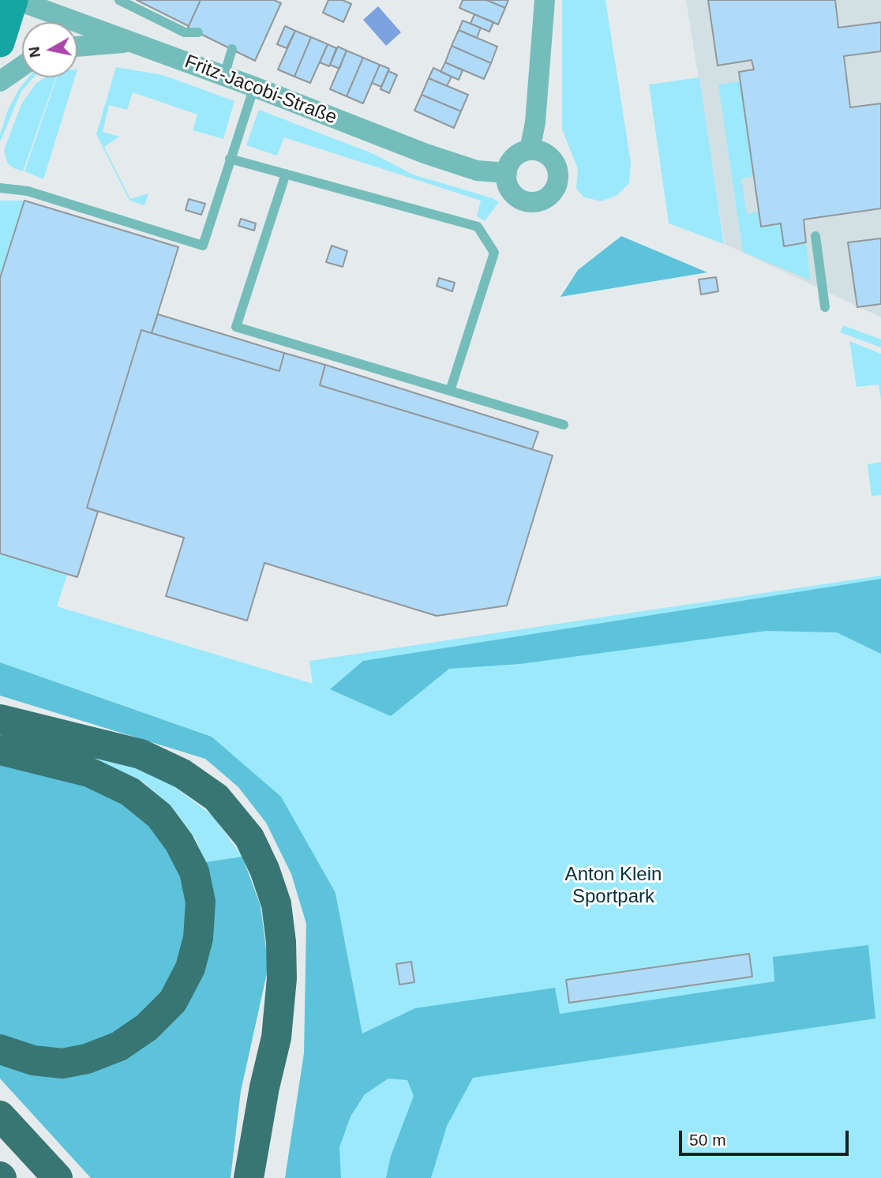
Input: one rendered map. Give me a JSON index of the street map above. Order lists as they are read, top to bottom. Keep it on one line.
{"streets":{"street":["Fritz-Jacobi-Straße"]},"parks":["Anton Klein Sportpark"],"scale_bar":"50 m","north":"left"}
